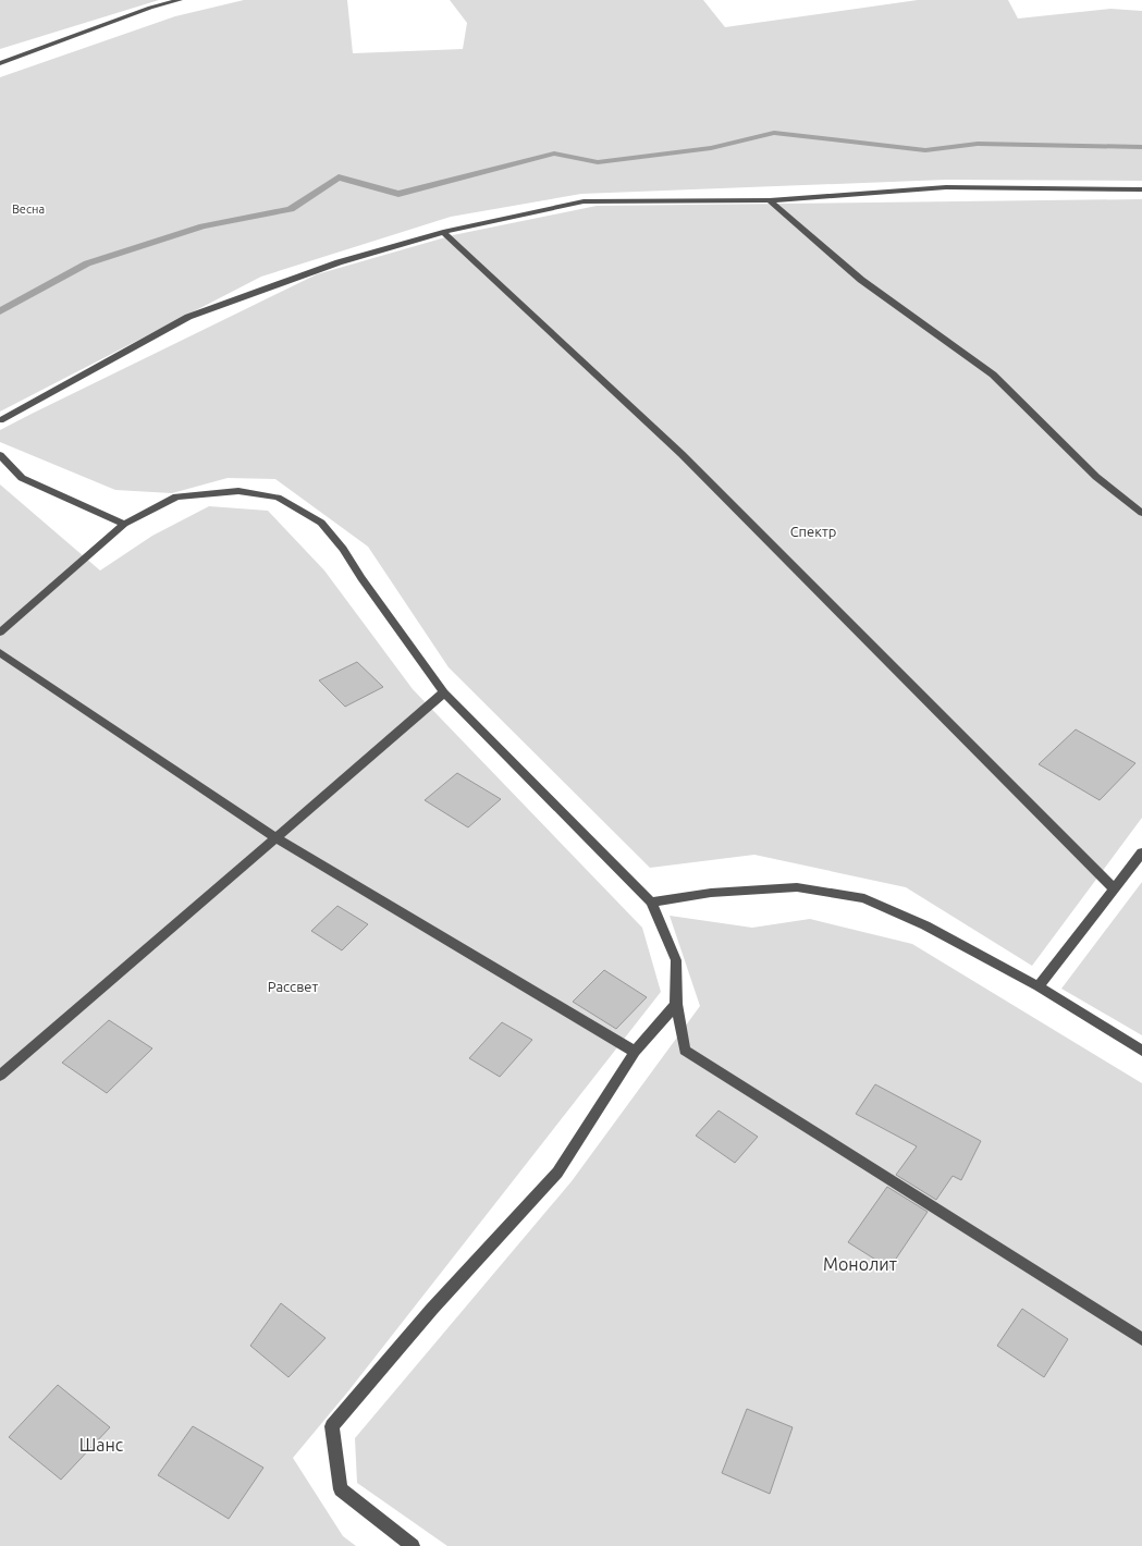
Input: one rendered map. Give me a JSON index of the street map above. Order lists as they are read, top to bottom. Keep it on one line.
{"parks":["Весна","Спектр","Рассвет","Монолит","Шанс"]}
